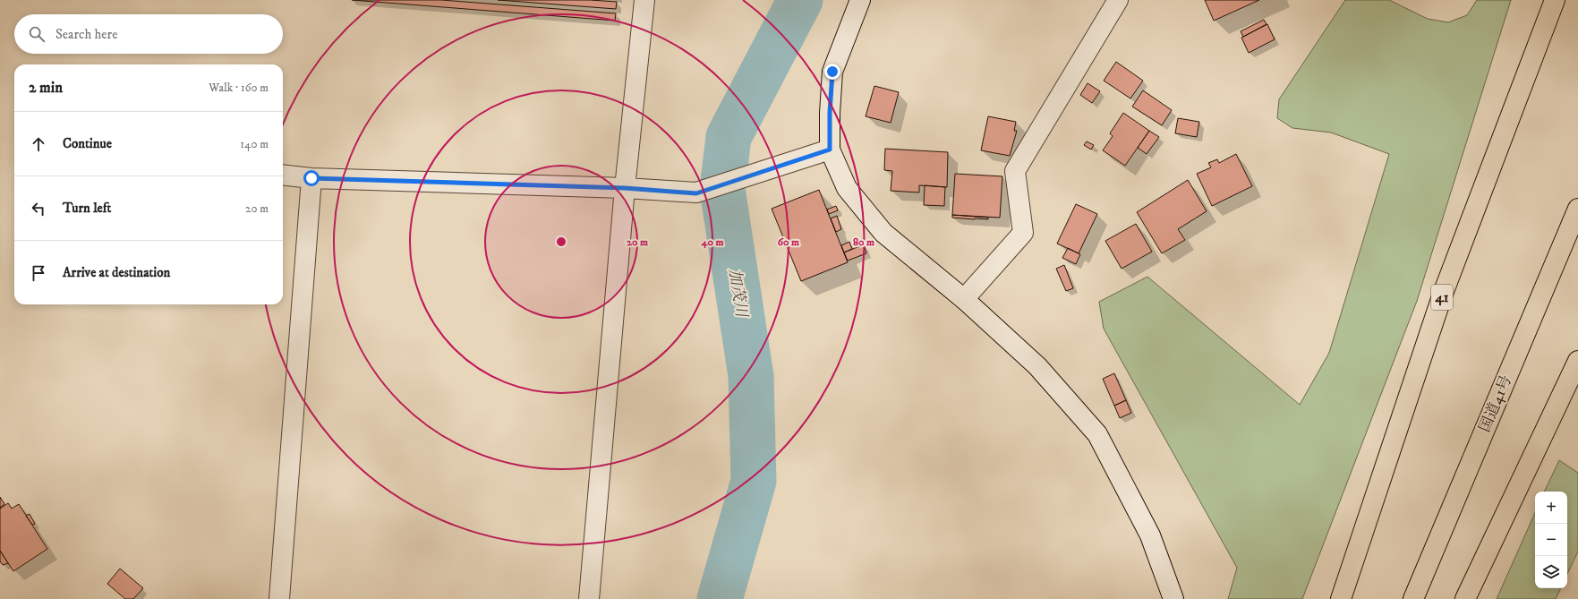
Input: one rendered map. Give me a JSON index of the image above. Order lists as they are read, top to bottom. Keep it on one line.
{"streets":{"highway":["41","国道41号"]},"water":["加茂川"],"page":{"search":"Search here","heading":["2 min","Walk · 160 m"],"list":[["Continue","140 m"],["Turn left","20 m"],"Arrive at destination"],"map_buttons":["+","−"]},"rings":["20 m","40 m","60 m","80 m"]}
